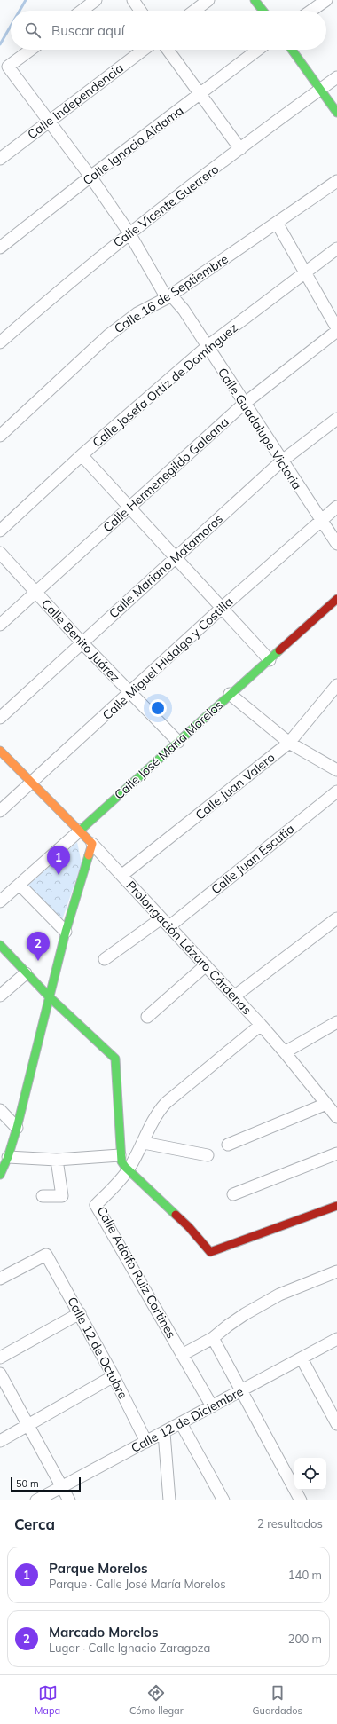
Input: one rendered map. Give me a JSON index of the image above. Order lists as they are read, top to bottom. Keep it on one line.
{"streets":{"street":["Calle Independencia","Calle Ignacio Aldama","Calle Vicente Guerrero","Calle 16 de Septiembre","Calle Josefa Ortiz de Domínguez","Calle Guadalupe Victoria","Calle Hermenegildo Galeana","Calle Mariano Matamoros","Calle Benito Juárez","Calle Miguel Hidalgo y Costilla","Calle José María Morelos","Calle Juan Valero","Calle Juan Escutia","Prolongación Lázaro Cárdenas","Calle Adolfo Ruiz Cortines","Calle 12 de Octubre","Calle 12 de Diciembre"]},"crossings":[["Calle Independencia","Calle Guadalupe Victoria"],["Calle Ignacio Aldama","Calle Guadalupe Victoria"],["Calle Vicente Guerrero","Calle Guadalupe Victoria"],["Calle 16 de Septiembre","Calle Guadalupe Victoria"],["Calle Josefa Ortiz de Domínguez","Calle Guadalupe Victoria"],["Calle Guadalupe Victoria","Calle Hermenegildo Galeana"],["Calle Guadalupe Victoria","Calle Mariano Matamoros"],["Calle Guadalupe Victoria","Calle Miguel Hidalgo y Costilla"],["Calle Hermenegildo Galeana","Calle Benito Juárez"],["Calle Mariano Matamoros","Calle Benito Juárez"],["Calle Benito Juárez","Calle Miguel Hidalgo y Costilla"],["Calle Benito Juárez","Calle José María Morelos"],["Calle Juan Valero","Prolongación Lázaro Cárdenas"],["Calle Juan Escutia","Prolongación Lázaro Cárdenas"],["Prolongación Lázaro Cárdenas","Calle Adolfo Ruiz Cortines"],["Calle Adolfo Ruiz Cortines","Calle 12 de Diciembre"],["Calle 12 de Octubre","Calle 12 de Diciembre"]],"scale_bar":"50 m","page":{"search":"Buscar aquí","pins":["1","2"],"scale":"50 m","heading":["Cerca","2 resultados"],"list":[{"mark":"1","name":"Parque Morelos","note":"Parque · Calle José María Morelos","value":"140 m"},{"mark":"2","name":"Marcado Morelos","note":"Lugar · Calle Ignacio Zaragoza","value":"200 m"}],"nav":["Mapa","Cómo llegar","Guardados"]}}
